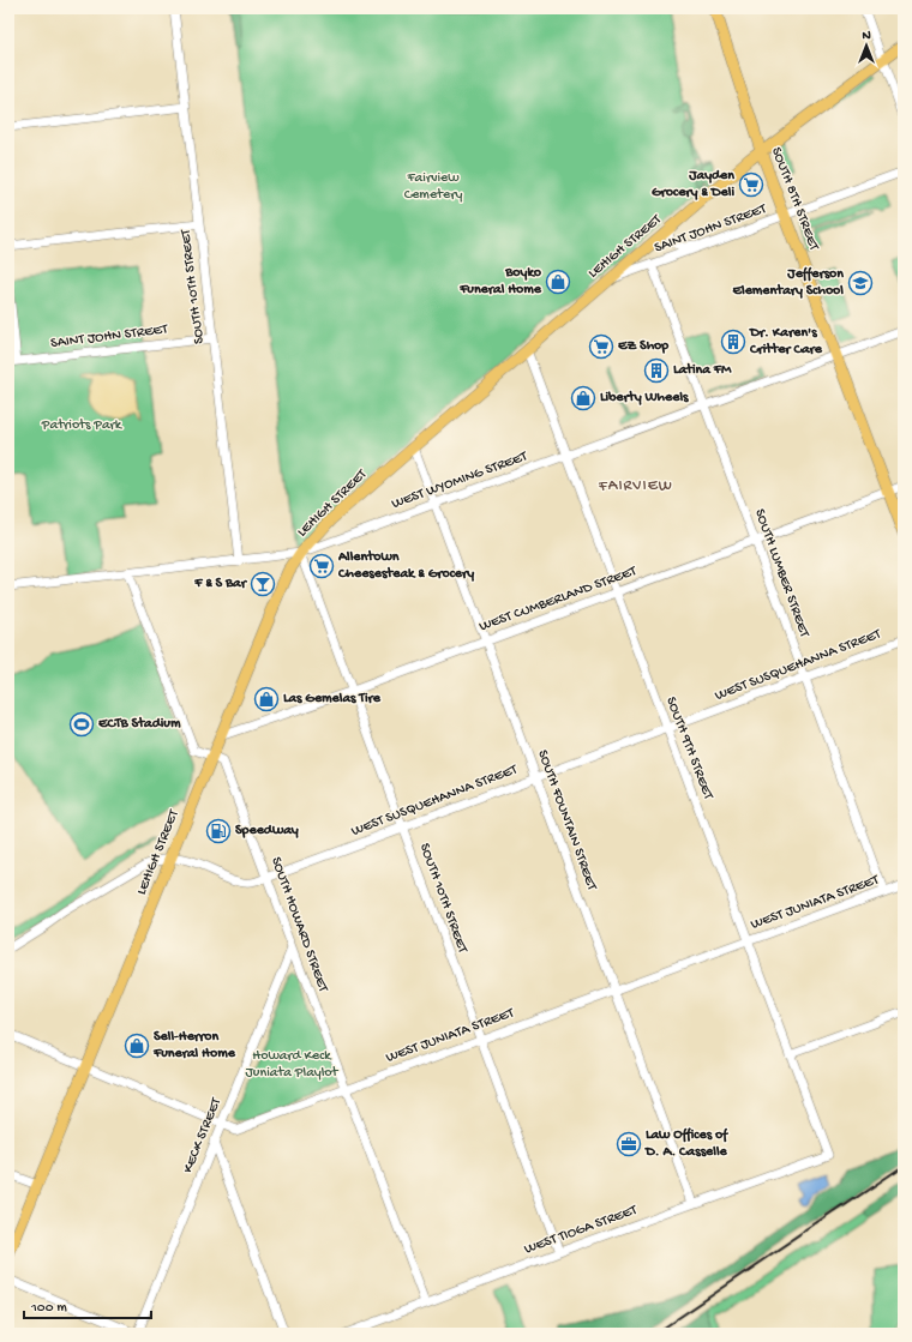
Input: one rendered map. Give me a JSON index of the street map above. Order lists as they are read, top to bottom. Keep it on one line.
{"streets":{"main road":["SOUTH 8TH STREET","LEHIGH STREET"],"street":["SAINT JOHN STREET","SOUTH 10TH STREET","WEST WYOMING STREET","SOUTH LUMBER STREET","WEST CUMBERLAND STREET","WEST SUSQUEHANNA STREET","SOUTH 9TH STREET","SOUTH FOUNTAIN STREET","WEST JUNIATA STREET","SOUTH HOWARD STREET","KECK STREET","WEST TIOGA STREET"]},"crossings":[["SOUTH 8TH STREET","SAINT JOHN STREET"],["SOUTH 8TH STREET","LEHIGH STREET"],["SOUTH 8TH STREET","WEST WYOMING STREET"],["SOUTH 8TH STREET","WEST CUMBERLAND STREET"],["SAINT JOHN STREET","LEHIGH STREET"],["SAINT JOHN STREET","SOUTH 10TH STREET"],["SAINT JOHN STREET","SOUTH LUMBER STREET"],["LEHIGH STREET","SOUTH 10TH STREET"],["LEHIGH STREET","WEST WYOMING STREET"],["LEHIGH STREET","WEST CUMBERLAND STREET"],["LEHIGH STREET","WEST SUSQUEHANNA STREET"],["LEHIGH STREET","SOUTH 9TH STREET"],["LEHIGH STREET","SOUTH FOUNTAIN STREET"],["LEHIGH STREET","WEST JUNIATA STREET"],["LEHIGH STREET","SOUTH HOWARD STREET"],["SOUTH 10TH STREET","WEST WYOMING STREET"],["SOUTH 10TH STREET","WEST CUMBERLAND STREET"],["SOUTH 10TH STREET","WEST SUSQUEHANNA STREET"],["SOUTH 10TH STREET","WEST JUNIATA STREET"],["SOUTH 10TH STREET","WEST TIOGA STREET"],["WEST WYOMING STREET","SOUTH LUMBER STREET"],["WEST WYOMING STREET","SOUTH 9TH STREET"],["WEST WYOMING STREET","SOUTH FOUNTAIN STREET"],["WEST WYOMING STREET","SOUTH HOWARD STREET"],["SOUTH LUMBER STREET","WEST CUMBERLAND STREET"],["SOUTH LUMBER STREET","WEST SUSQUEHANNA STREET"],["SOUTH LUMBER STREET","WEST JUNIATA STREET"],["WEST CUMBERLAND STREET","SOUTH 9TH STREET"],["WEST CUMBERLAND STREET","SOUTH FOUNTAIN STREET"],["WEST SUSQUEHANNA STREET","SOUTH 9TH STREET"],["WEST SUSQUEHANNA STREET","SOUTH FOUNTAIN STREET"],["WEST SUSQUEHANNA STREET","SOUTH HOWARD STREET"],["SOUTH 9TH STREET","WEST JUNIATA STREET"],["SOUTH 9TH STREET","WEST TIOGA STREET"],["SOUTH FOUNTAIN STREET","WEST JUNIATA STREET"],["SOUTH FOUNTAIN STREET","WEST TIOGA STREET"],["WEST JUNIATA STREET","SOUTH HOWARD STREET"],["WEST JUNIATA STREET","KECK STREET"],["SOUTH HOWARD STREET","KECK STREET"],["SOUTH HOWARD STREET","WEST TIOGA STREET"]],"districts":["FAIRVIEW"],"parks":["Fairview Cemetery","Patriots Park","Howard Keck Juniata Playlot"],"places":{"supermarket":["Jayden Grocery & Deli","EZ Shop","Allentown Cheesesteak & Grocery"],"shop":["Boyko Funeral Home","Liberty Wheels","Las Gemelas Tire","Sell-Herron Funeral Home"],"school or university":["Jefferson Elementary School"],"building":["Dr. Karen's Critter Care","Latina FM"],"bar":["F & S Bar"],"sports":["ECTB Stadium"],"fuel station":["Speedway"],"office":["Law Offices of D. A. Casselle"]},"scale_bar":"100 m","north":"top"}
